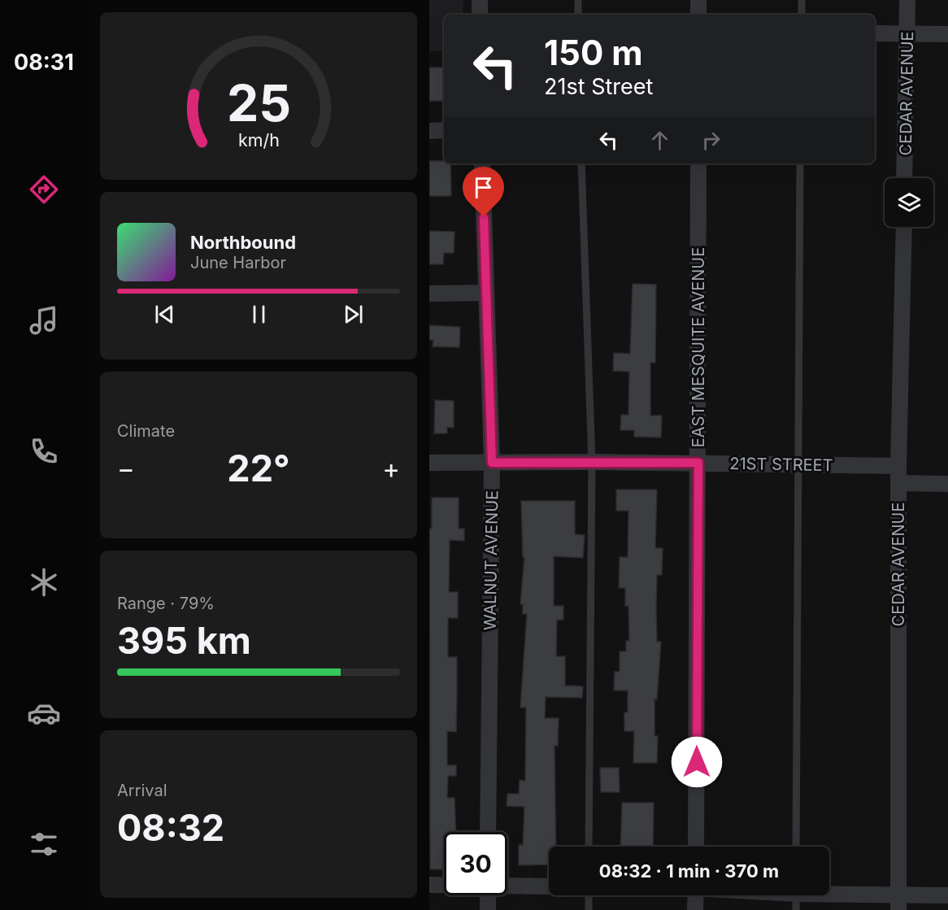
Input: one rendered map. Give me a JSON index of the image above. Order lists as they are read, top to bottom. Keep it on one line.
{"streets":{"street":["CEDAR AVENUE","EAST MESQUITE AVENUE","21ST STREET","WALNUT AVENUE"]},"crossings":[["CEDAR AVENUE","21ST STREET"],["EAST MESQUITE AVENUE","21ST STREET"],["21ST STREET","WALNUT AVENUE"]],"page":{"tabs":"08:31","turn":["150 m","21st Street"],"song":["Northbound","June Harbor"],"tile":["Climate",["Range · 79%","395 km"],["Arrival","08:32"]],"heat":["−","22°","+"],"limit":"30","trip":"08:32 · 1 min · 370 m","gauge":["25","km/h"]}}
